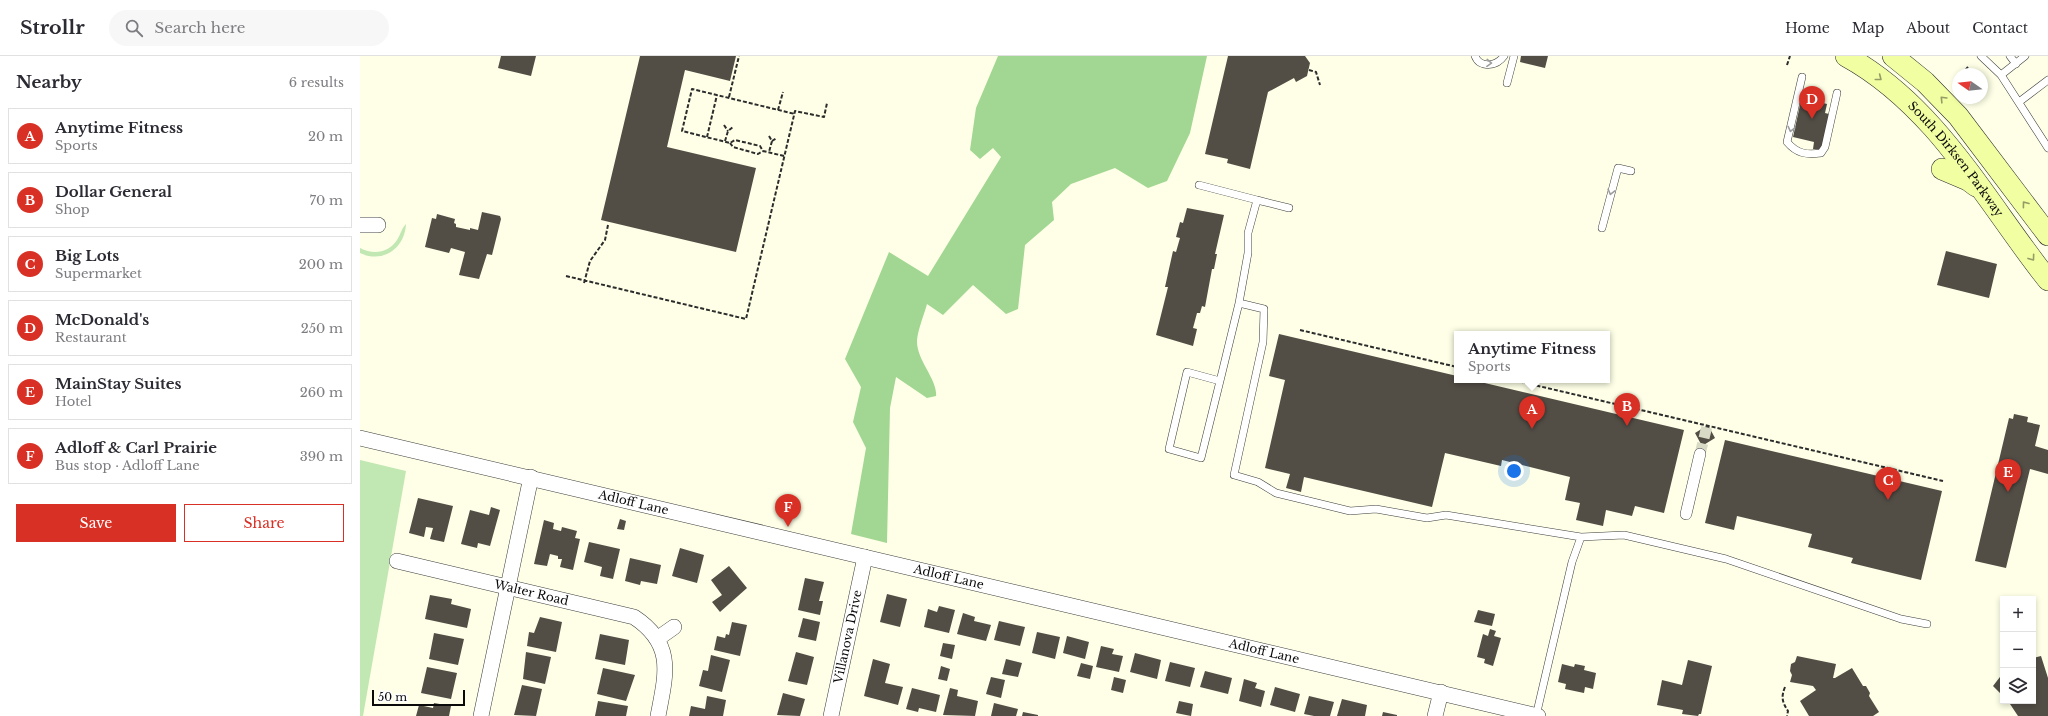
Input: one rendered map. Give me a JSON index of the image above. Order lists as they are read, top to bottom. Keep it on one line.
{"streets":{"main road":["South Dirksen Parkway"],"street":["Adloff Lane","Walter Road","Villanova Drive"]},"crossings":[["Adloff Lane","Villanova Drive"]],"scale_bar":"50 m","north":"left","page":{"header":"Strollr","search":"Search here","nav":["Home","Map","About","Contact"],"heading":["Nearby","6 results"],"pins":["D","B","A","E","C","F"],"list":[{"mark":"A","name":"Anytime Fitness","note":"Sports","value":"20 m"},{"mark":"B","name":"Dollar General","note":"Shop","value":"70 m"},{"mark":"C","name":"Big Lots","note":"Supermarket","value":"200 m"},{"mark":"D","name":"McDonald's","note":"Restaurant","value":"250 m"},{"mark":"E","name":"MainStay Suites","note":"Hotel","value":"260 m"},{"mark":"F","name":"Adloff & Carl Prairie","note":"Bus stop · Adloff Lane","value":"390 m"}],"popup":["Anytime Fitness","Sports"],"buttons":["Save","Share"],"map_buttons":["+","−"],"scale":"50 m"}}
